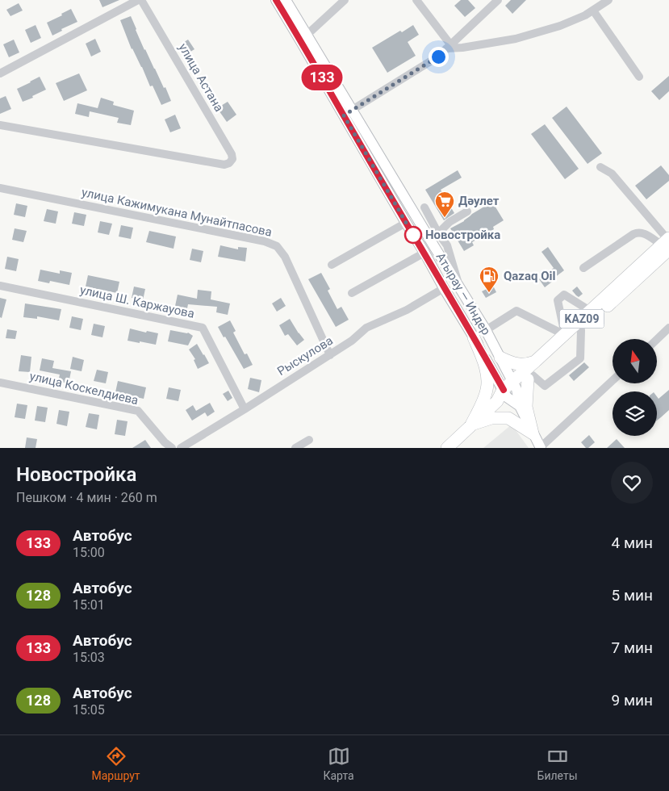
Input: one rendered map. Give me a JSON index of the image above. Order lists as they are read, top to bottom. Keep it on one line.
{"streets":{"highway":["KAZ09"],"main road":["Атырау — Индер"],"street":["улица Астана","улица Кажимукана Мунайтпасова","улица Ш. Каржауова","Рыскулова","улица Коскелдиева"]},"crossings":[["улица Кажимукана Мунайтпасова","Рыскулова"],["Атырау — Индер","KAZ09"],["Атырау — Индер","Рыскулова"],["улица Ш. Каржауова","Рыскулова"]],"places":{"supermarket":["Дәулет"],"other":["Новостройка"],"fuel station":["Qazaq Oil"]},"lines":["bus line 133"],"north":"top","page":{"on_map":"133","heading":["Новостройка","Пешком · 4 мин · 260 m"],"list":[{"mark":"133","name":"Автобус","note":"15:00","value":"4 мин"},{"mark":"128","name":"Автобус","note":"15:01","value":"5 мин"},{"mark":"133","name":"Автобус","note":"15:03","value":"7 мин"},{"mark":"128","name":"Автобус","note":"15:05","value":"9 мин"}],"tabs":["Маршрут","Карта","Билеты"]}}
